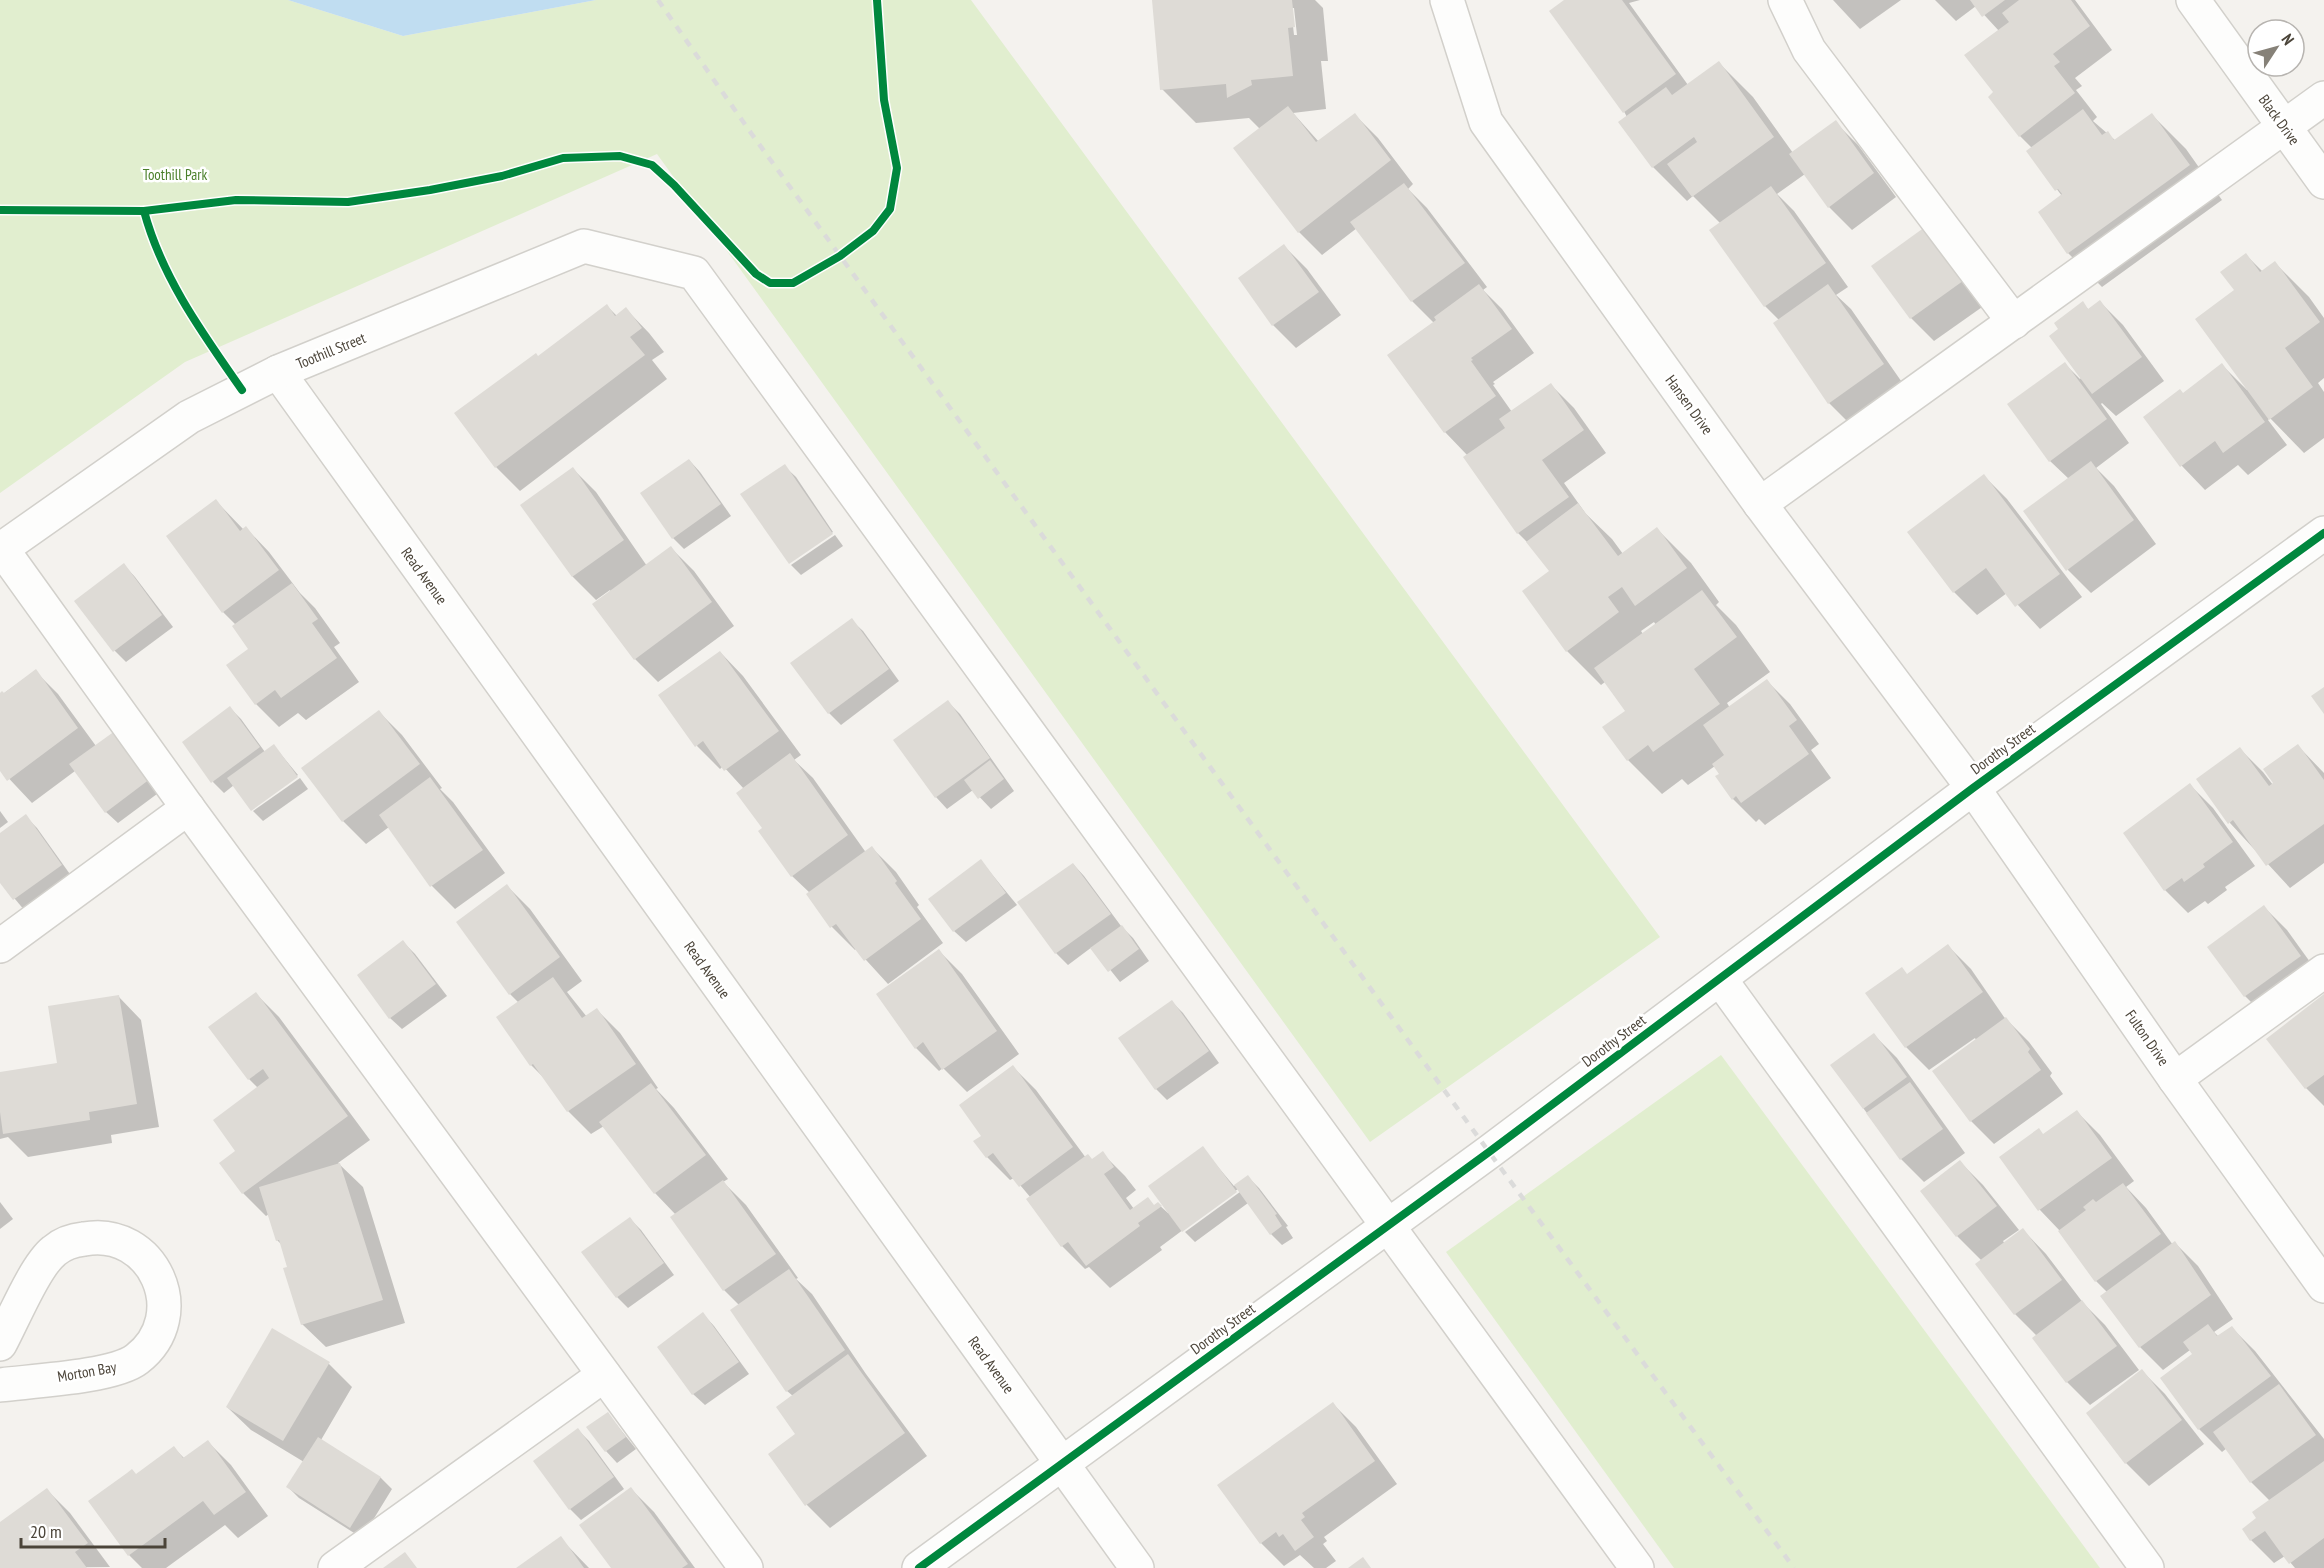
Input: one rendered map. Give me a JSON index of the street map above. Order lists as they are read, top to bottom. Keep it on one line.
{"streets":{"street":["Black Drive","Toothill Street","Hansen Drive","Read Avenue","Dorothy Street","Fulton Drive","Morton Bay"]},"crossings":[["Toothill Street","Read Avenue"],["Toothill Street","Dorothy Street"],["Hansen Drive","Dorothy Street"],["Hansen Drive","Fulton Drive"],["Read Avenue","Dorothy Street"],["Dorothy Street","Fulton Drive"]],"parks":["Toothill Park"],"scale_bar":"20 m","north":"top right"}
